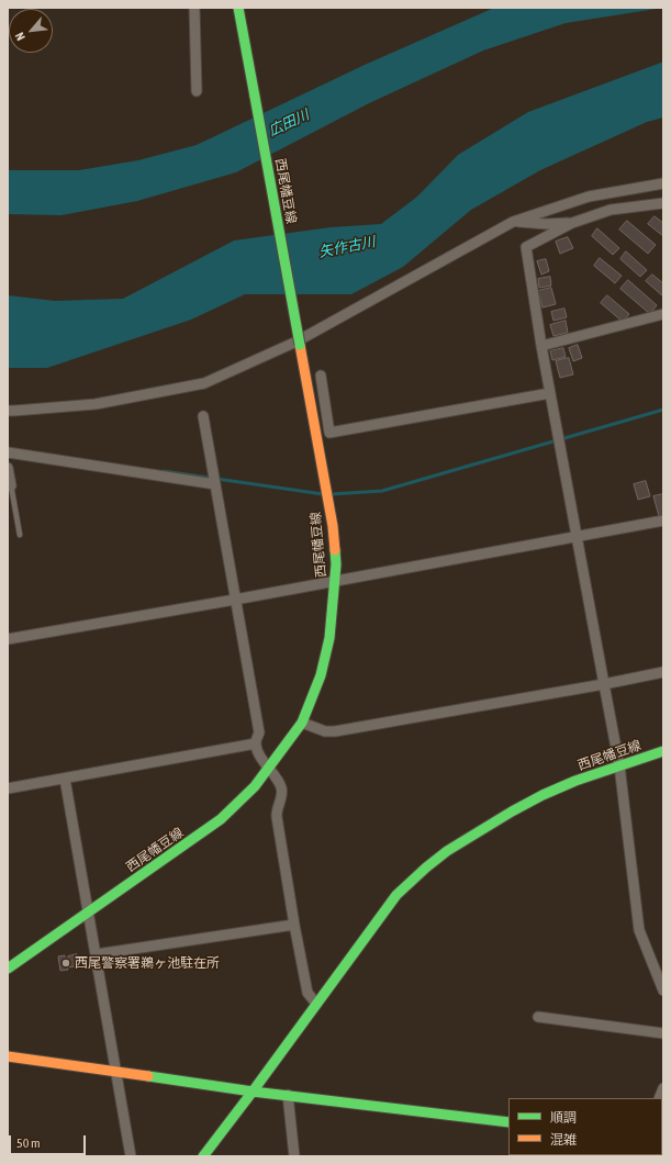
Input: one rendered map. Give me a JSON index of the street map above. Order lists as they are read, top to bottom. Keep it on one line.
{"streets":{"main road":["西尾幡豆線"]},"water":["広田川","矢作古川"],"places":["西尾警察署鵜ヶ池駐在所"],"legend":["順調","混雑"],"scale_bar":"50 m","north":"bottom left"}
